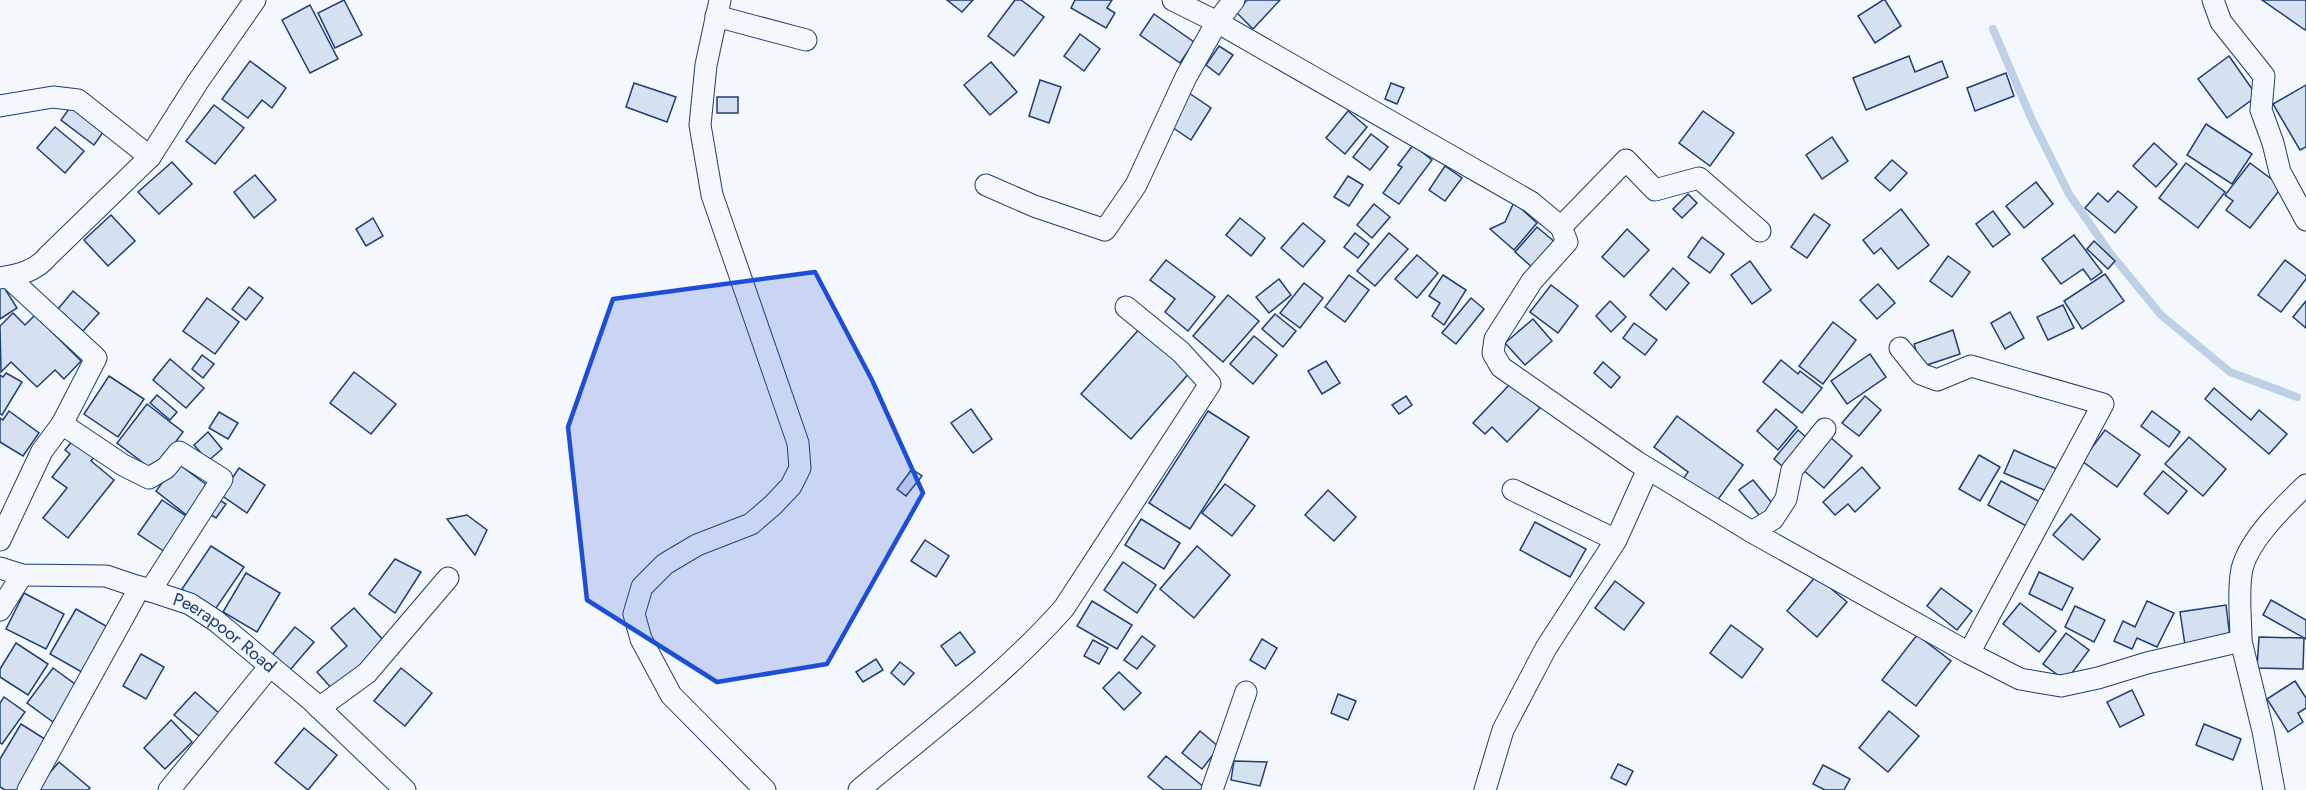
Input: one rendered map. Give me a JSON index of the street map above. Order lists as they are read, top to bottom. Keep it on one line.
{"streets":{"street":["Peerapoor Road"]}}
